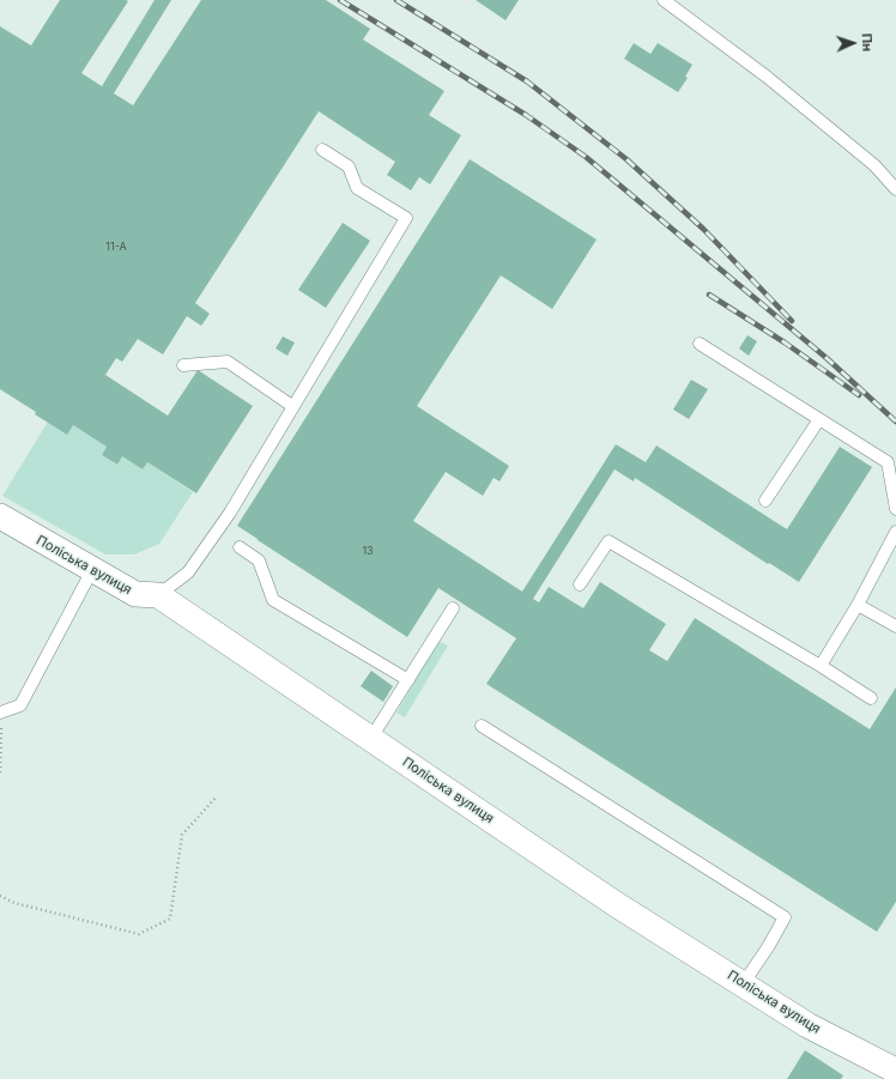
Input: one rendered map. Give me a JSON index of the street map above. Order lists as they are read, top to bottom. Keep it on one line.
{"streets":{"street":["Поліська вулиця"]},"house_numbers":["11-А","13"],"north":"right"}
